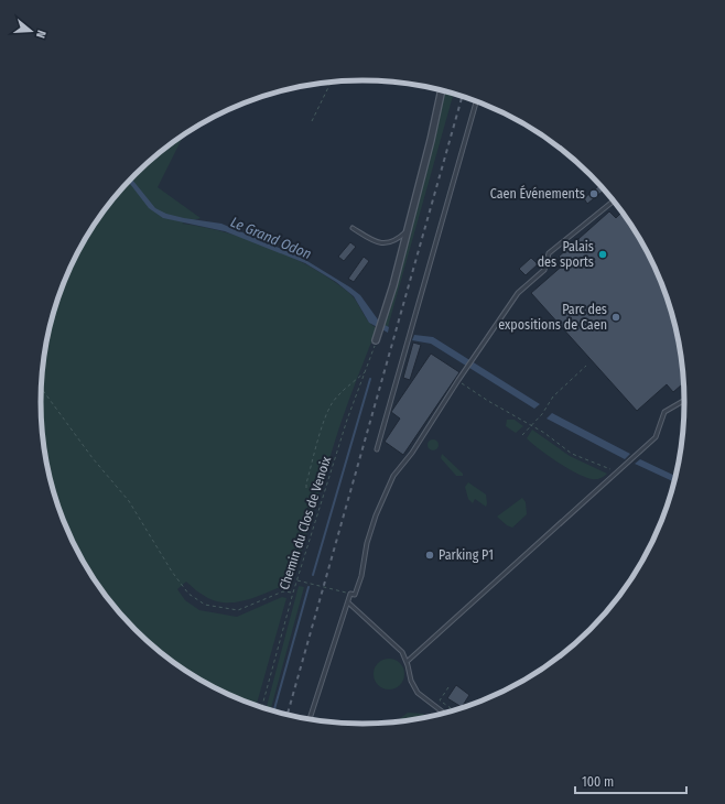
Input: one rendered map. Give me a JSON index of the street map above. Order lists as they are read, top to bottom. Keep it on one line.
{"streets":{"path":["Chemin du Clos de Venoix"]},"water":["Le Grand Odon"],"places":["Caen Événements","Palais des sports","Parc des expositions de Caen","Parking P1"],"scale_bar":"100 m","north":"right"}
